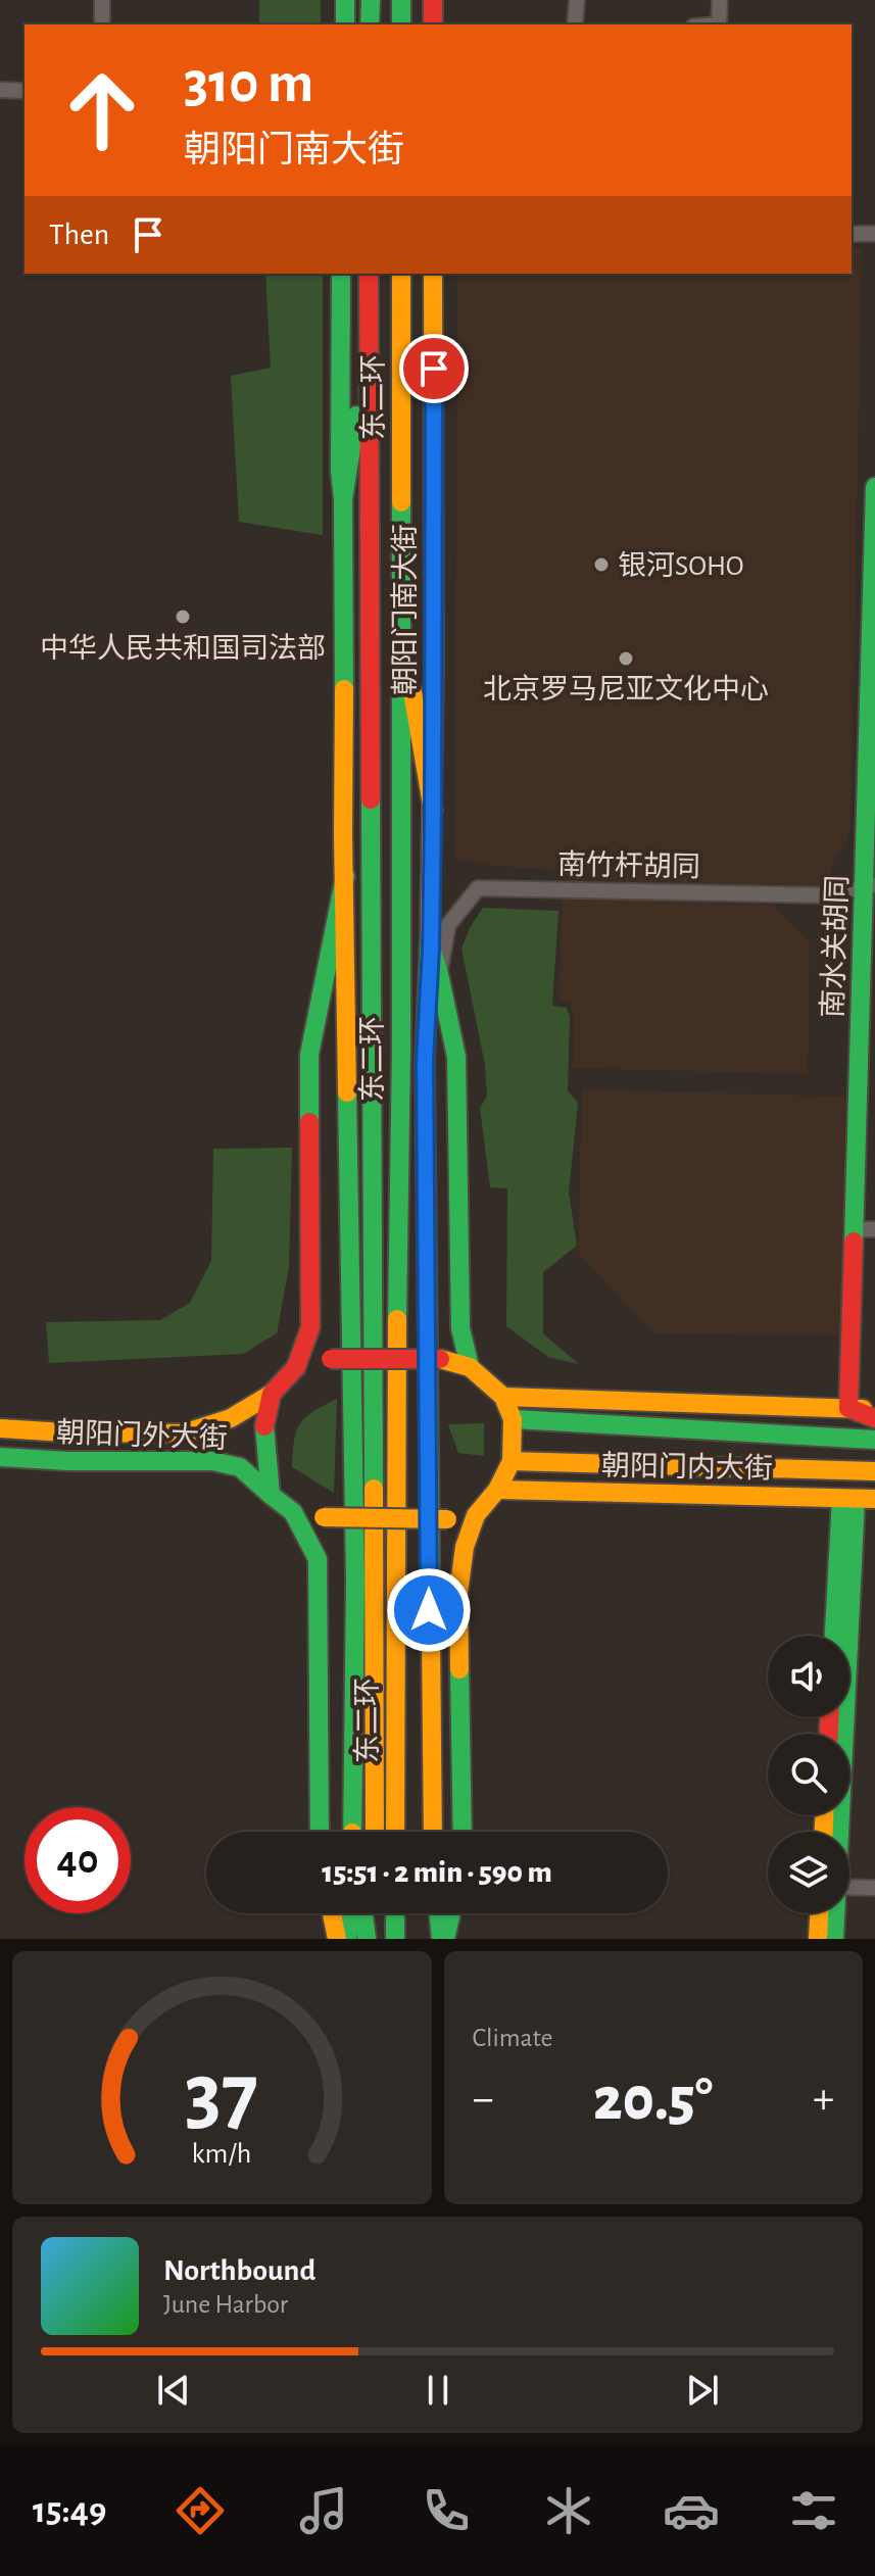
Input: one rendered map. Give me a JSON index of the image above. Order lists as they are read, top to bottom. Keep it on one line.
{"streets":{"main road":["东二环","朝阳门南大街","南水关胡同","朝阳门外大街","朝阳门内大街"],"street":["南竹杆胡同"]},"crossings":[["南竹杆胡同","南水关胡同"],["朝阳门外大街","朝阳门内大街"]],"places":["银河SOHO","中华人民共和国司法部","北京罗马尼亚文化中心"],"page":{"turn":["310 m","朝阳门南大街"],"then":"Then","limit":"40","trip":"15:51 · 2 min · 590 m","tile":"Climate","heat":["−","20.5°","+"],"song":["Northbound","June Harbor"],"tabs":"15:49","gauge":["37","km/h"]}}
